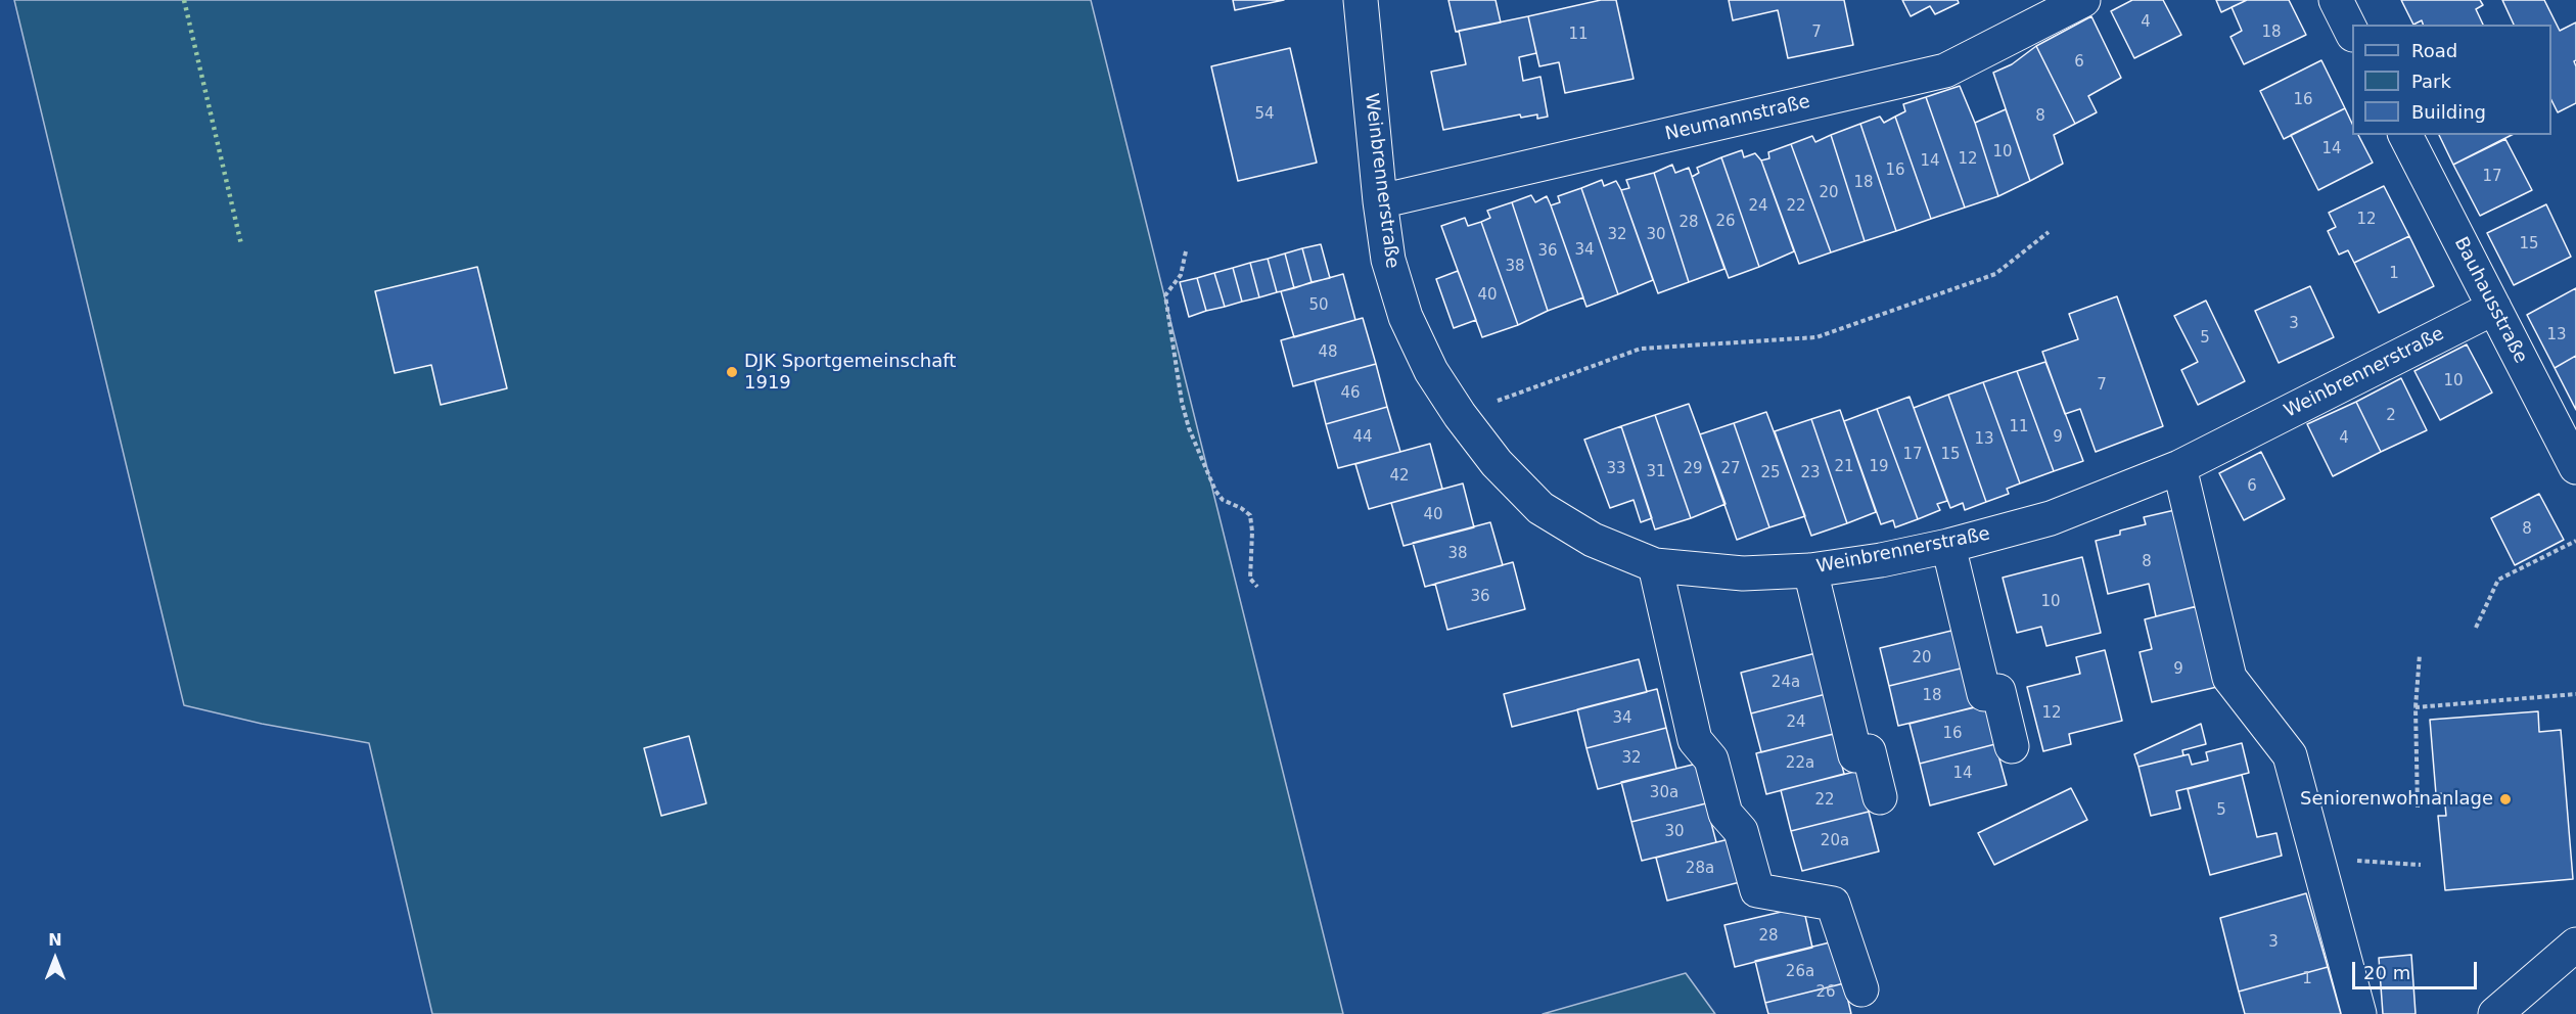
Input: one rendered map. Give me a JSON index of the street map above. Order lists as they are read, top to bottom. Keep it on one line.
{"streets":{"street":["Neumannstraße","Weinbrennerstraße","Bauhausstraße"]},"crossings":[["Neumannstraße","Weinbrennerstraße"],["Weinbrennerstraße","Bauhausstraße"]],"places":["DJK Sportgemeinschaft 1919","Seniorenwohnanlage"],"house_numbers":["4","7","18","11","6","16","54","8","14","10","12","14","16","17","18","20","24","22","12","26","28","32","30","15","34","36","38","1","40","50","3","13","5","48","10","7","46","2","11","44","9","4","13","17","15","21","19","33","29","27","31","25","23","42","6","40","8","38","8","36","10","20","9","24a","18","12","34","24","16","32","22a","14","30a","22","5","30","20a","28a","28","3","26a","1","26"],"legend":["Road","Park","Building"],"scale_bar":"20 m","north":"top"}
